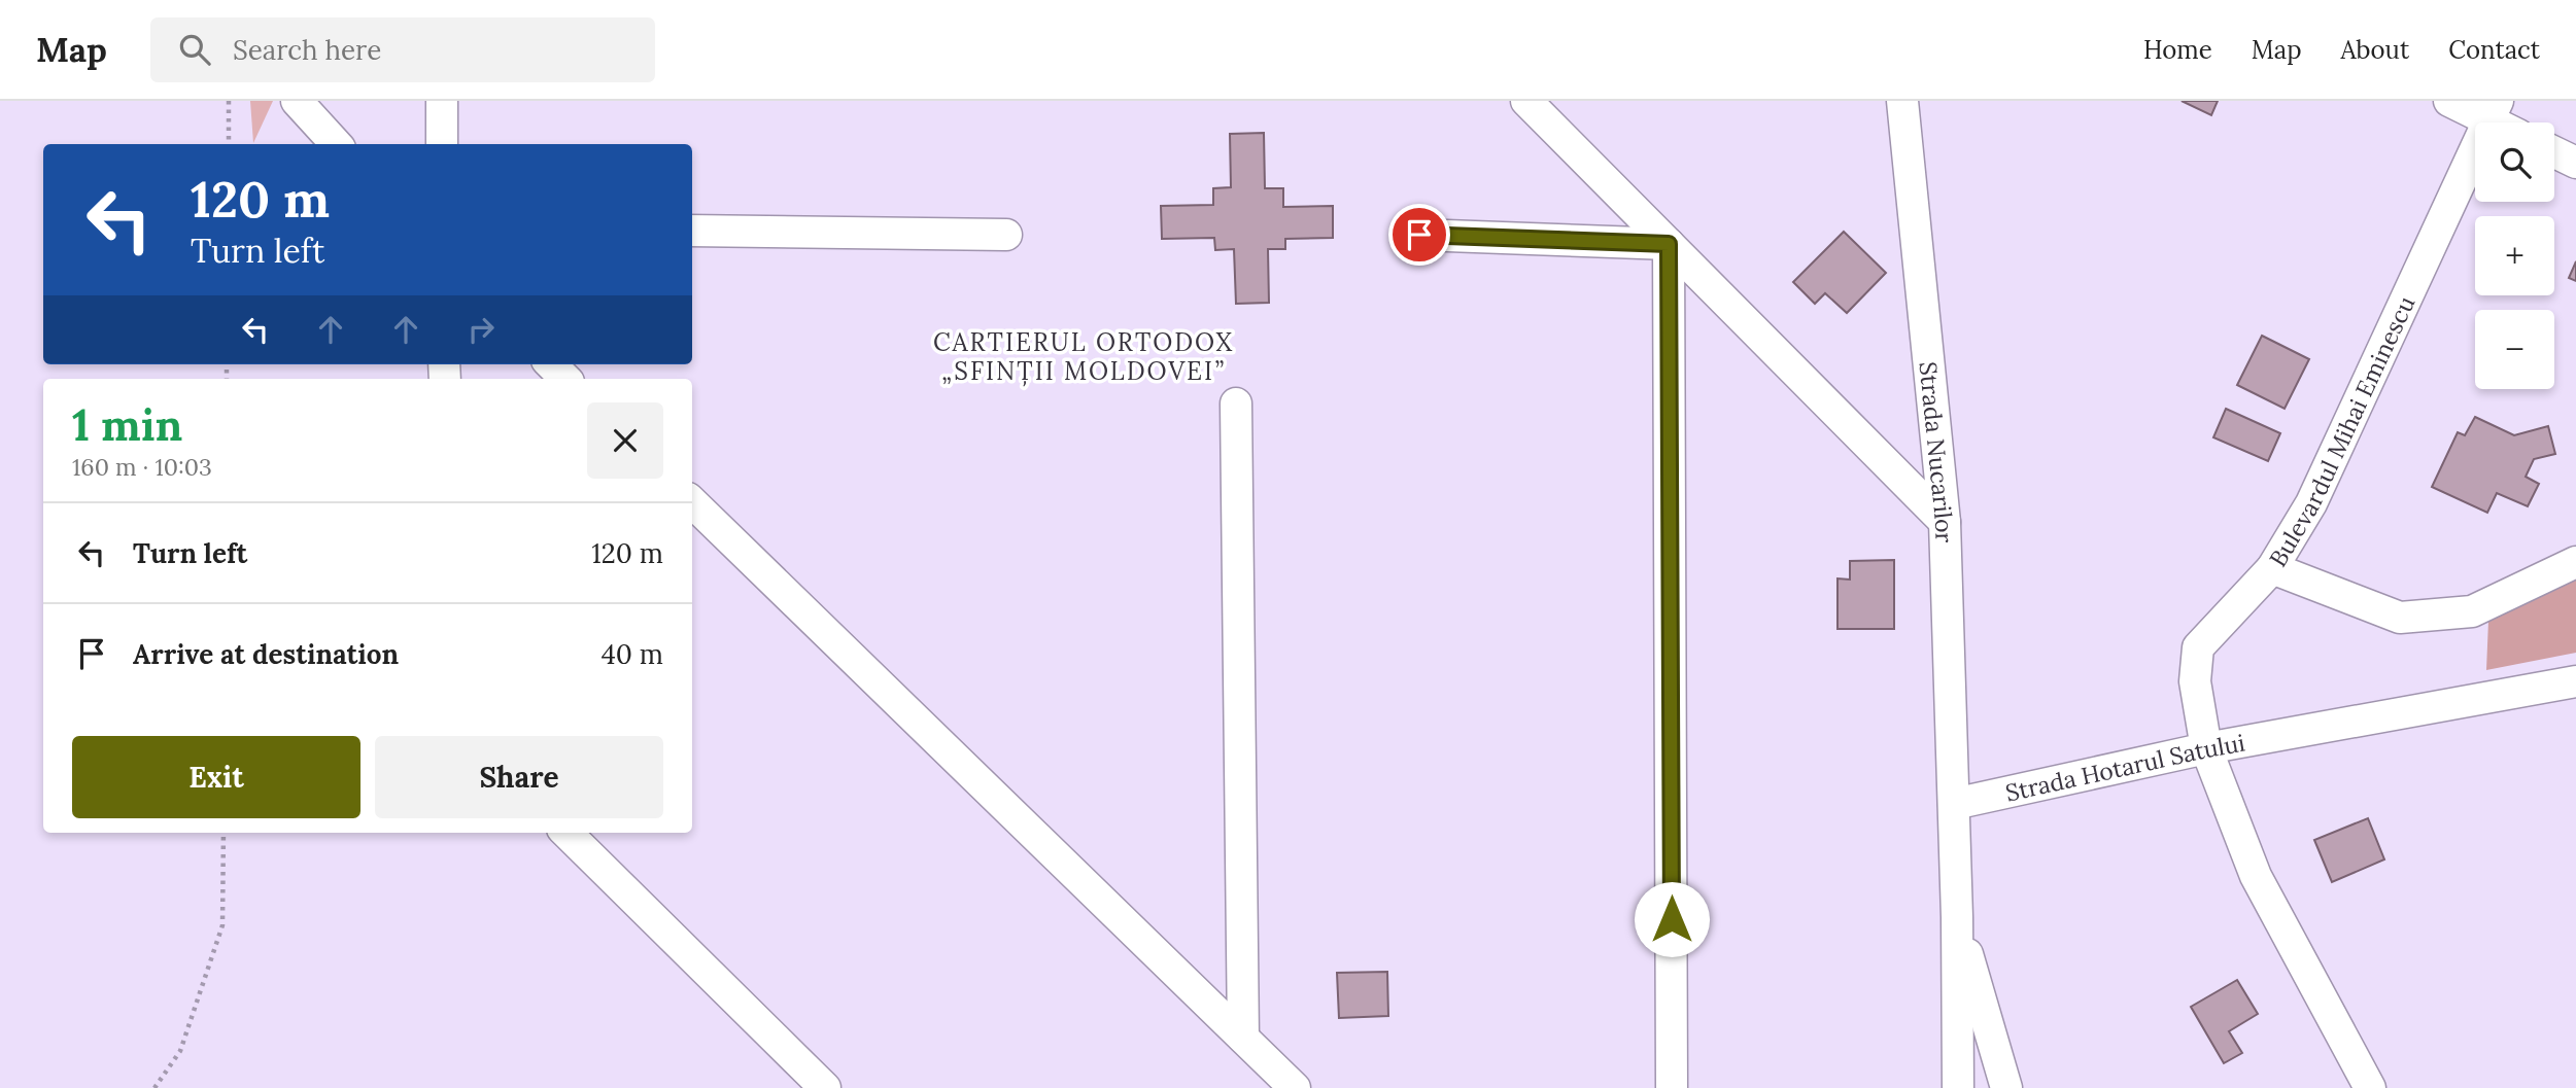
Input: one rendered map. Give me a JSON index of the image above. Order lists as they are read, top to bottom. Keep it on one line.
{"streets":{"street":["Bulevardul Mihai Eminescu","Strada Nucarilor","Strada Hotarul Satului"]},"crossings":[["Bulevardul Mihai Eminescu","Strada Hotarul Satului"],["Strada Nucarilor","Strada Hotarul Satului"]],"districts":["CARTIERUL ORTODOX „SFINȚII MOLDOVEI”"],"page":{"header":"Map","search":"Search here","nav":["Home","Map","About","Contact"],"map_buttons":["+","−"],"turn":["120 m","Turn left"],"heading":["1 min","160 m · 10:03"],"list":[{"name":"Turn left","value":"120 m"},{"name":"Arrive at destination","value":"40 m"}],"buttons":["Exit","Share"]}}
